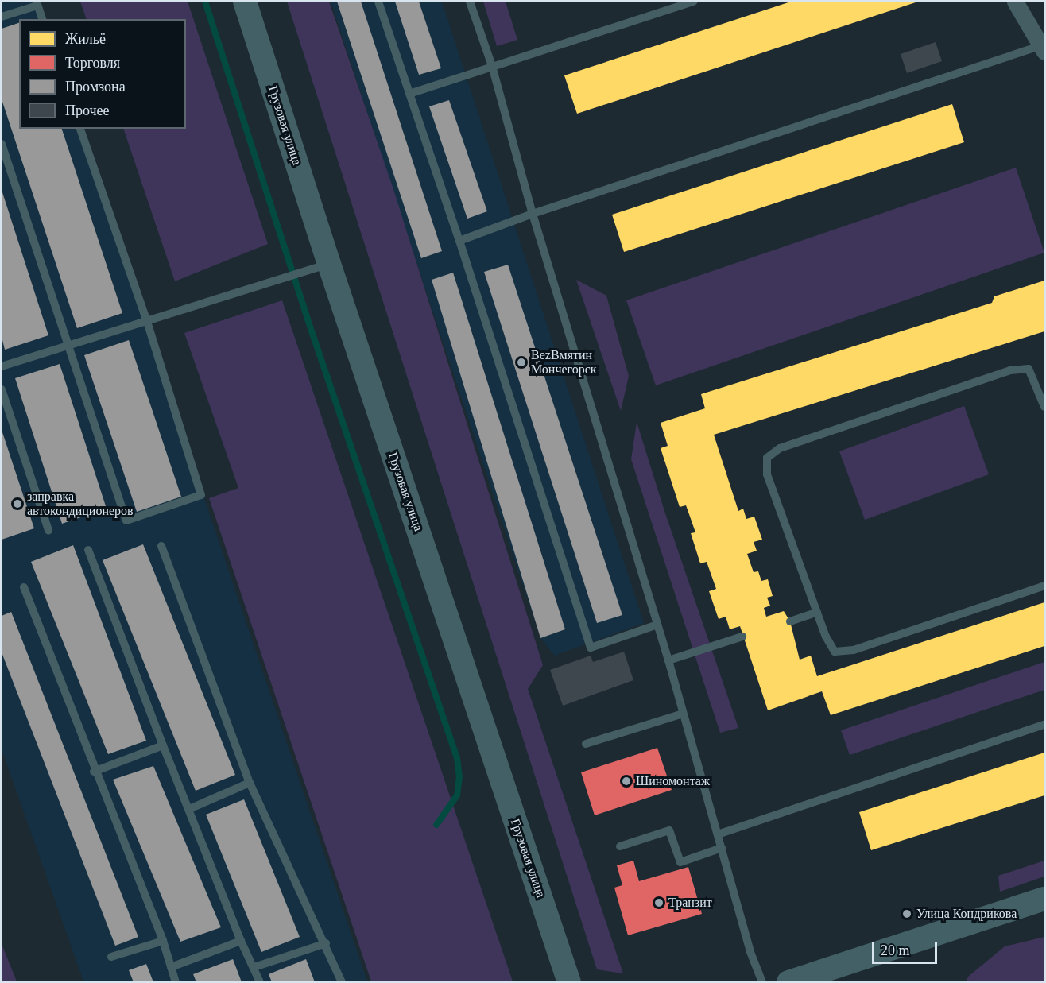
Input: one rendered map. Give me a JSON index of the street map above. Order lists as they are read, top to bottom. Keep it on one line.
{"streets":{"main road":["Грузовая улица"]},"places":["BezВмятин Мончегорск","заправка автокондиционеров","Шиномонтаж","Транзит","Улица Кондрикова"],"legend":["Жильё","Торговля","Промзона","Прочее"],"scale_bar":"20 m"}
